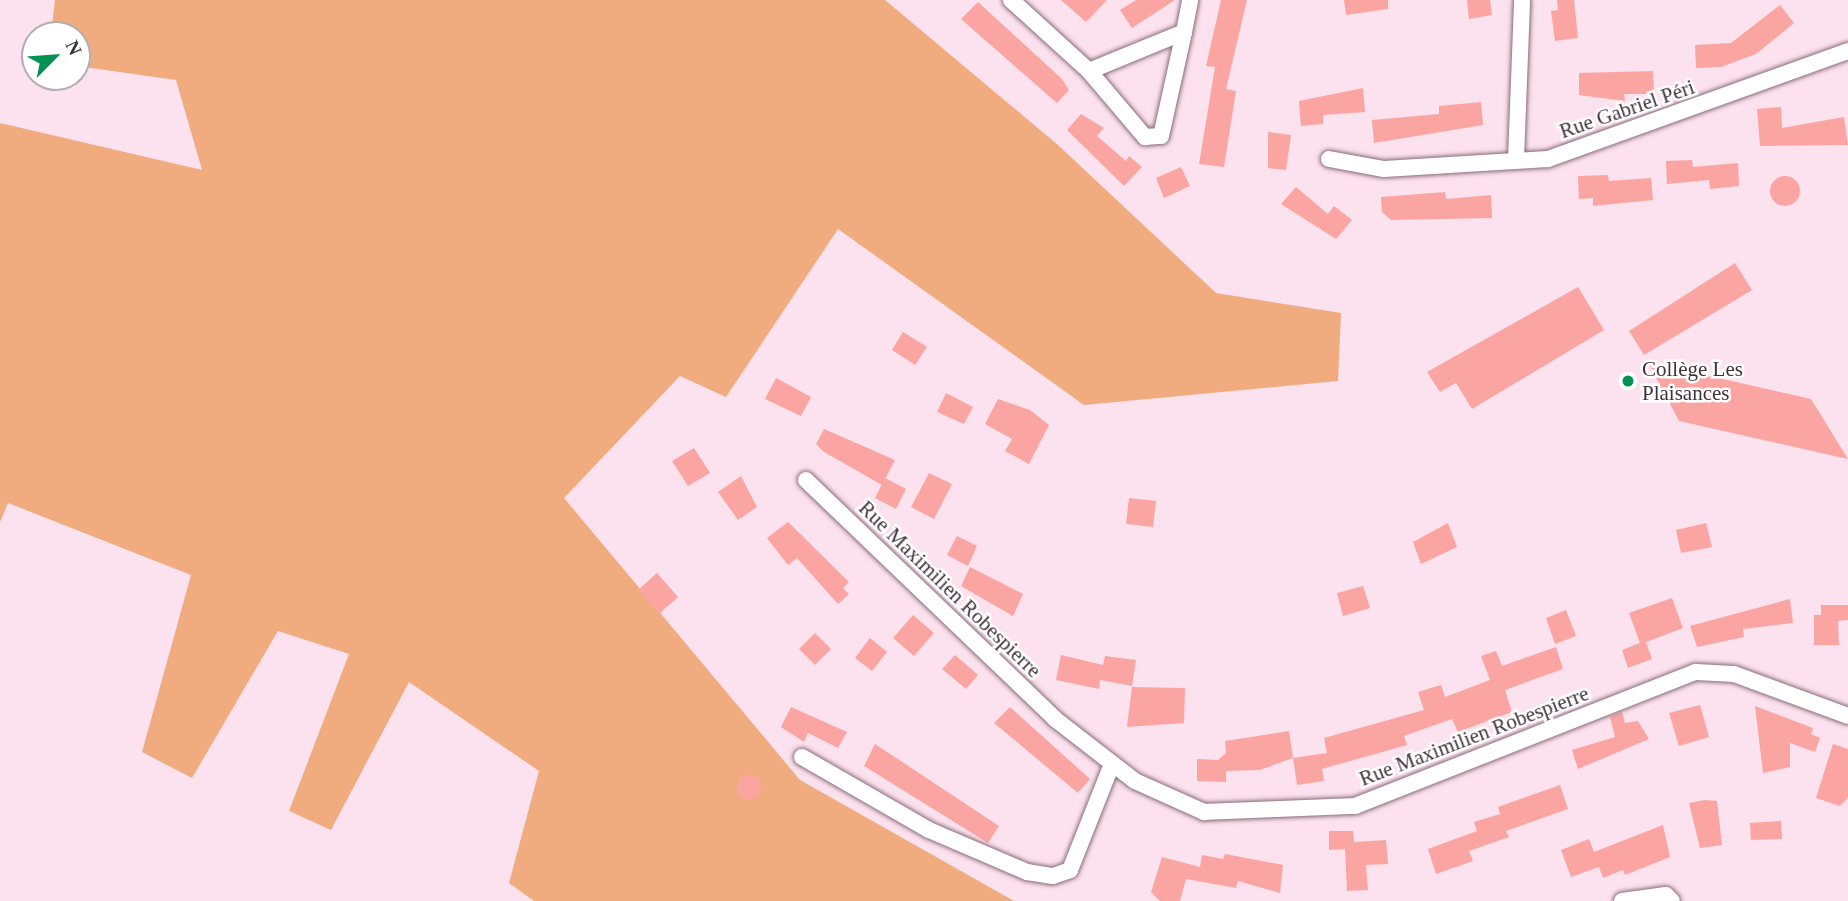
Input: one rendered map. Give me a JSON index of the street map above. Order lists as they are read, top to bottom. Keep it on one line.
{"streets":{"street":["Rue Gabriel Péri","Rue Maximilien Robespierre"]},"places":["Collège Les Plaisances"],"north":"top right"}
